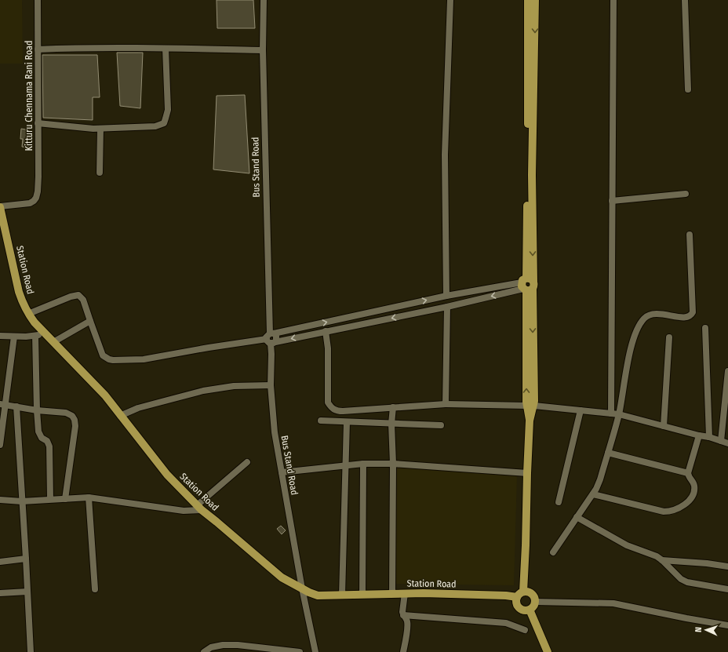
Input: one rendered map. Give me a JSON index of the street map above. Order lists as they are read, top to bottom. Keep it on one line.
{"streets":{"main road":["Station Road"],"street":["Kitturu Chennama Rani Road","Bus Stand Road"]},"crossings":[["Kitturu Chennama Rani Road","Station Road"],["Bus Stand Road","Station Road"]],"north":"left"}
